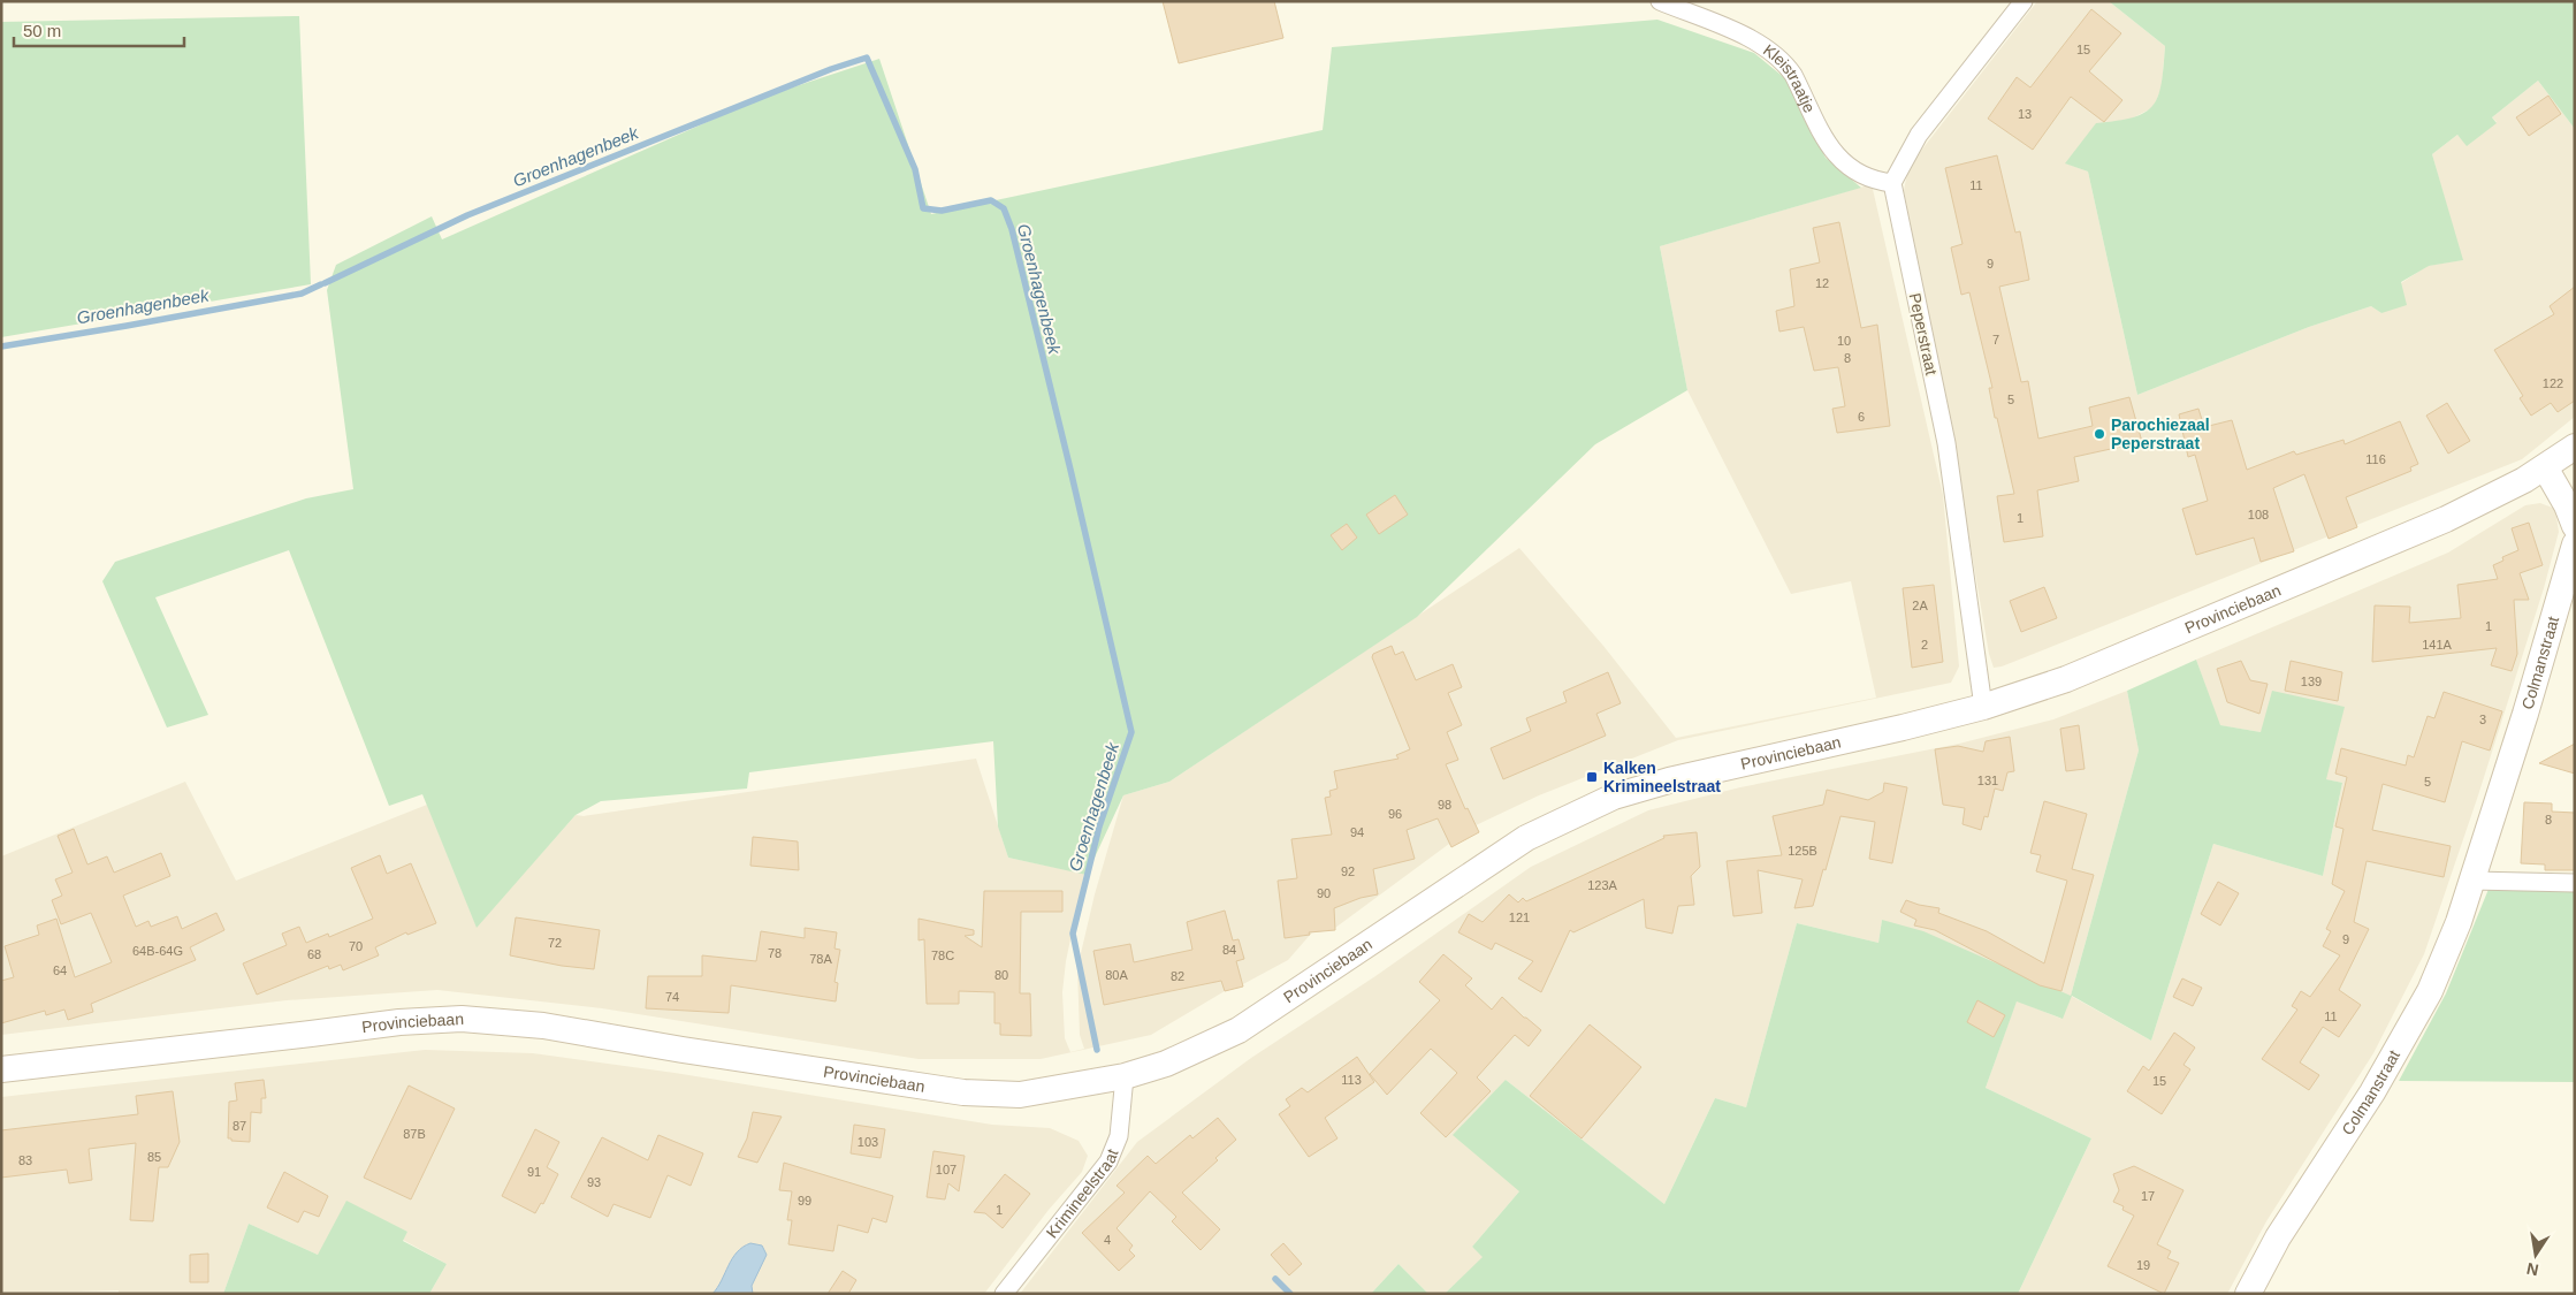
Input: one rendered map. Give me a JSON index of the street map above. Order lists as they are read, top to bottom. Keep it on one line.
{"streets":{"main road":["Provinciebaan","Colmanstraat"],"street":["Kleistraatje","Peperstraat","Krimineelstraat"]},"crossings":[["Kleistraatje","Peperstraat"],["Peperstraat","Provinciebaan"],["Provinciebaan","Krimineelstraat"]],"water":["Groenhagenbeek"],"places":{"other":["Parochiezaal Peperstraat"],"transit":["Kalken Krimineelstraat"]},"house_numbers":["15","13","11","9","12","7","10","8","122","5","6","116","108","1","2A","1","2","141A","139","3","131","5","98","96","8","94","125B","92","123A","90","121","9","72","70","84","64B-64G","78","68","78C","78A","64","80","80A","82","74","11","113","15","87","87B","103","85","83","107","91","93","17","99","1","4","19"],"scale_bar":"50 m","north":"bottom"}
